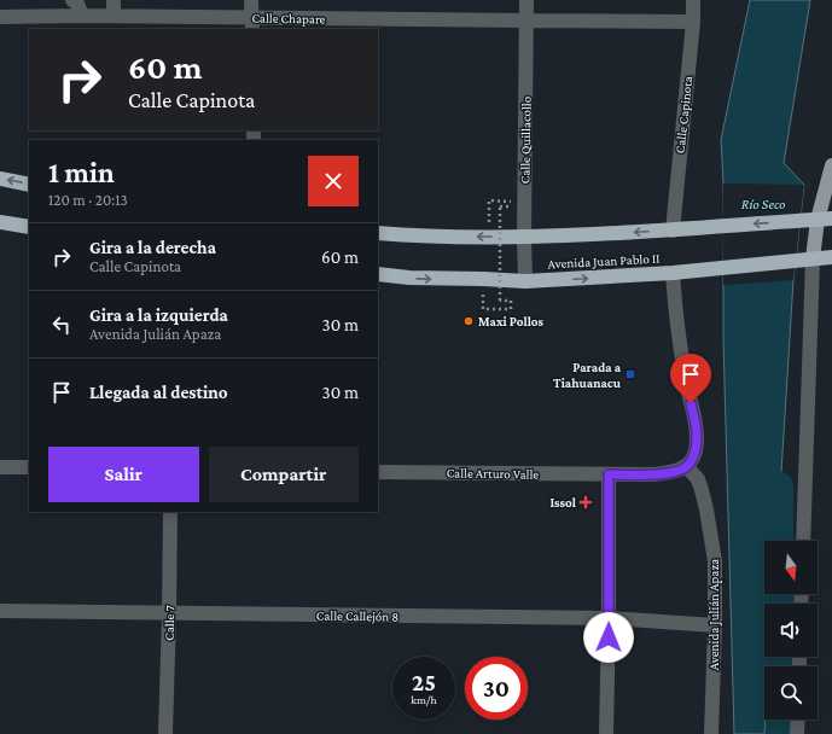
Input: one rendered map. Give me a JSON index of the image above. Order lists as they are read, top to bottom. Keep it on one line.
{"streets":{"highway":["Avenida Juan Pablo II"],"street":["Calle Chapare","Calle Capinota","Calle Quillacollo","Calle Arturo Valle","Avenida Julián Apaza","Calle Callejón 8","Calle 7"]},"crossings":[["Calle Chapare","Calle Capinota"],["Calle Chapare","Calle Quillacollo"],["Calle Capinota","Avenida Juan Pablo II"],["Calle Quillacollo","Avenida Juan Pablo II"],["Avenida Julián Apaza","Calle Callejón 8"],["Calle Callejón 8","Calle 7"]],"water":["Río Seco"],"places":{"other":["Maxi Pollos"],"transit":["Parada a Tiahuanacu"],"health":["Issol"]},"north":"bottom","page":{"turn":["60 m","Calle Capinota"],"heading":["1 min","120 m · 20:13"],"list":[{"name":"Gira a la derecha","note":"Calle Capinota","value":"60 m"},{"name":"Gira a la izquierda","note":"Avenida Julián Apaza","value":"30 m"},{"name":"Llegada al destino","value":"30 m"}],"buttons":["Salir","Compartir"],"speed":"25 km/h","limit":"30"}}
